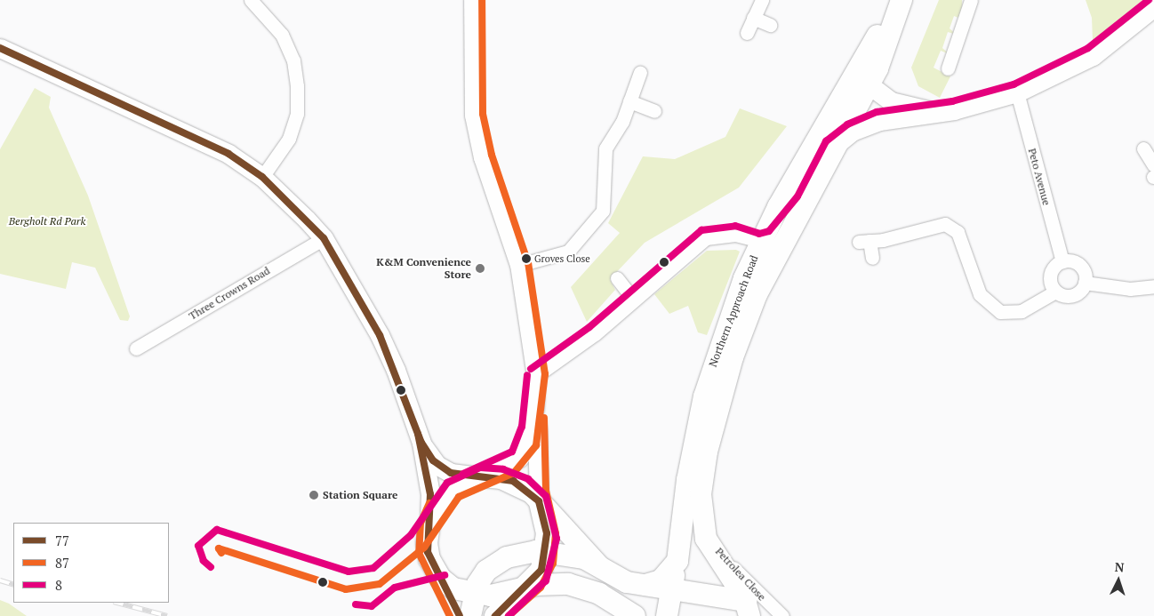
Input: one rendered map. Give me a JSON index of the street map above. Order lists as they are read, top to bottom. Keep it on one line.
{"streets":{"main road":["Northern Approach Road"],"street":["Peto Avenue","Three Crowns Road","Petrolea Close"]},"crossings":[["Northern Approach Road","Petrolea Close"]],"parks":["Bergholt Rd Park"],"places":["Groves Close","K&M Convenience Store","Station Square"],"lines":["transit line 87","transit line 8","transit line 77"],"legend":["77","87","8"],"north":"top"}
